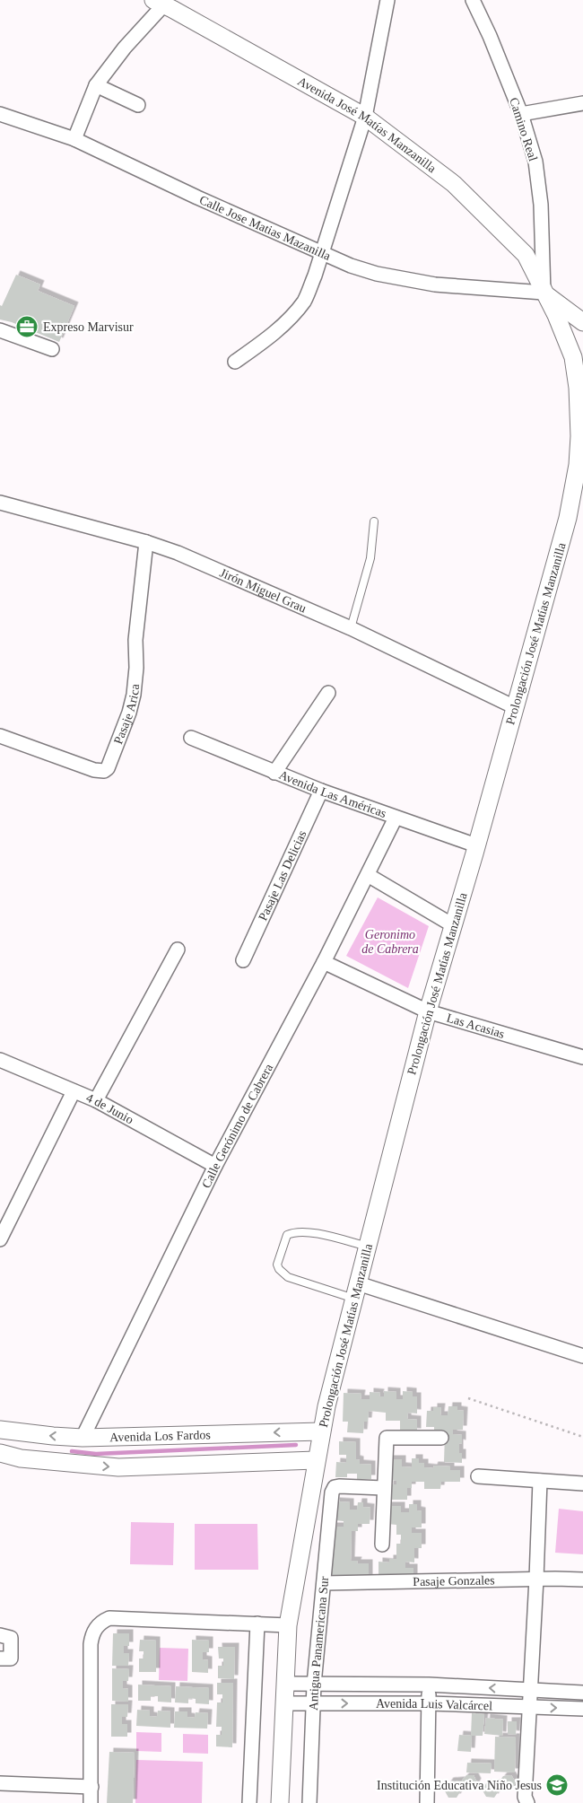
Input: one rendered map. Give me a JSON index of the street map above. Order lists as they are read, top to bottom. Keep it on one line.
{"streets":{"street":["Avenida José Matías Manzanilla","Camino Real","Calle Jose Matias Mazanilla","Jirón Miguel Grau","Prolongación José Matías Manzanilla","Pasaje Arica","Avenida Las Américas","Pasaje Las Delicias","Las Acasias","4 de Junio","Calle Gerónimo de Cabrera","Avenida Los Fardos","Pasaje Gonzales","Antigua Panamericana Sur","Avenida Luis Valcárcel"]},"crossings":[["Avenida José Matías Manzanilla","Camino Real"],["Avenida José Matías Manzanilla","Calle Jose Matias Mazanilla"],["Avenida José Matías Manzanilla","Prolongación José Matías Manzanilla"],["Camino Real","Calle Jose Matias Mazanilla"],["Camino Real","Prolongación José Matías Manzanilla"],["Calle Jose Matias Mazanilla","Prolongación José Matías Manzanilla"],["Jirón Miguel Grau","Prolongación José Matías Manzanilla"],["Jirón Miguel Grau","Pasaje Arica"],["Prolongación José Matías Manzanilla","Avenida Las Américas"],["Prolongación José Matías Manzanilla","Las Acasias"],["Prolongación José Matías Manzanilla","Avenida Los Fardos"],["Prolongación José Matías Manzanilla","Avenida Luis Valcárcel"],["Avenida Las Américas","Pasaje Las Delicias"],["Avenida Las Américas","Calle Gerónimo de Cabrera"],["Las Acasias","Calle Gerónimo de Cabrera"],["4 de Junio","Calle Gerónimo de Cabrera"],["Calle Gerónimo de Cabrera","Avenida Los Fardos"],["Pasaje Gonzales","Antigua Panamericana Sur"],["Antigua Panamericana Sur","Avenida Luis Valcárcel"]],"parks":["Geronimo de Cabrera"],"places":{"office":["Expreso Marvisur"],"school or university":["Institución Educativa Niño Jesus"]}}
